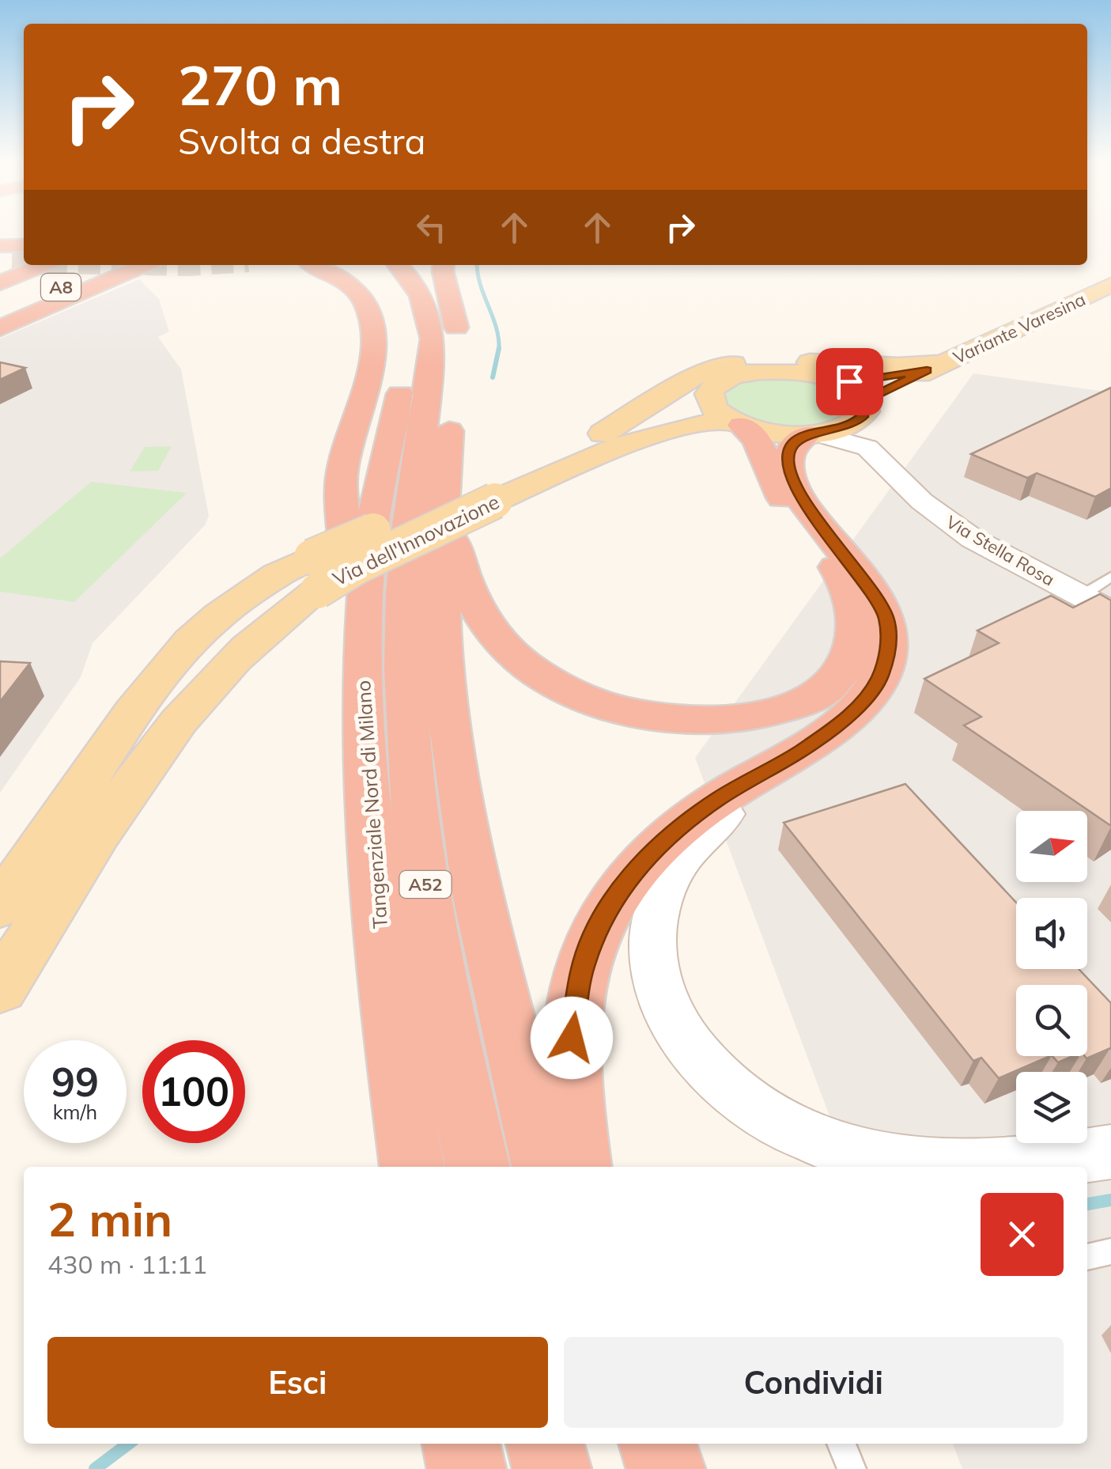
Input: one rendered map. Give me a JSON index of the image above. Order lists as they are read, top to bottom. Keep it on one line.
{"streets":{"highway":["A8","Tangenziale Nord di Milano","A52"],"main road":["Variante Varesina","Via dell'Innovazione"],"street":["Via Stella Rosa"]},"crossings":[["Variante Varesina","Via dell'Innovazione"],["Via dell'Innovazione","Via Stella Rosa"]],"north":"right","page":{"turn":["270 m","Svolta a destra"],"speed":"99 km/h","limit":"100","heading":["2 min","430 m · 11:11"],"buttons":["Esci","Condividi"]}}
